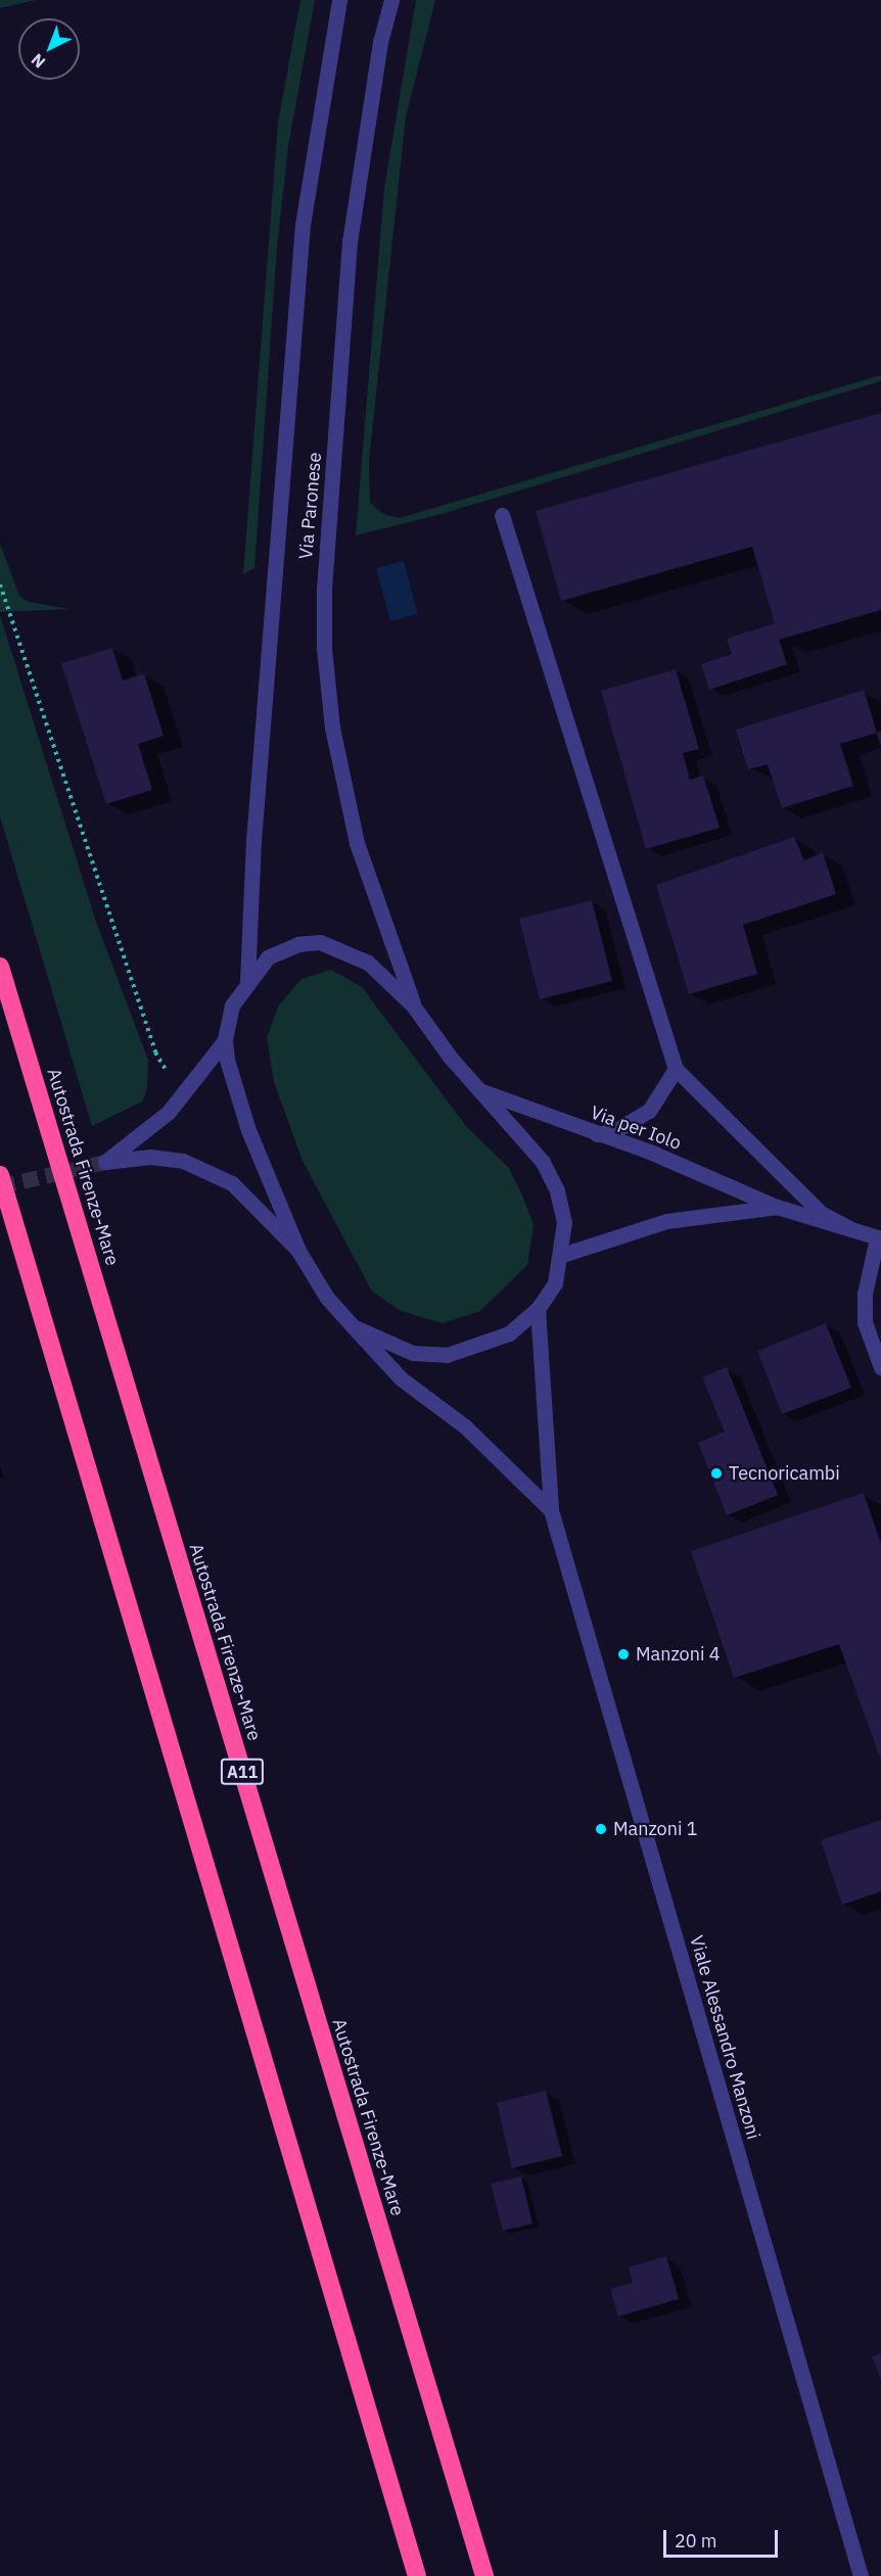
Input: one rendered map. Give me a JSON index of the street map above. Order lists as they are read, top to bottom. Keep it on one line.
{"streets":{"highway":["Autostrada Firenze-Mare","A11"],"street":["Via Paronese","Via per Iolo","Viale Alessandro Manzoni"]},"places":["Tecnoricambi","Manzoni 4","Manzoni 1"],"scale_bar":"20 m","north":"bottom left"}
